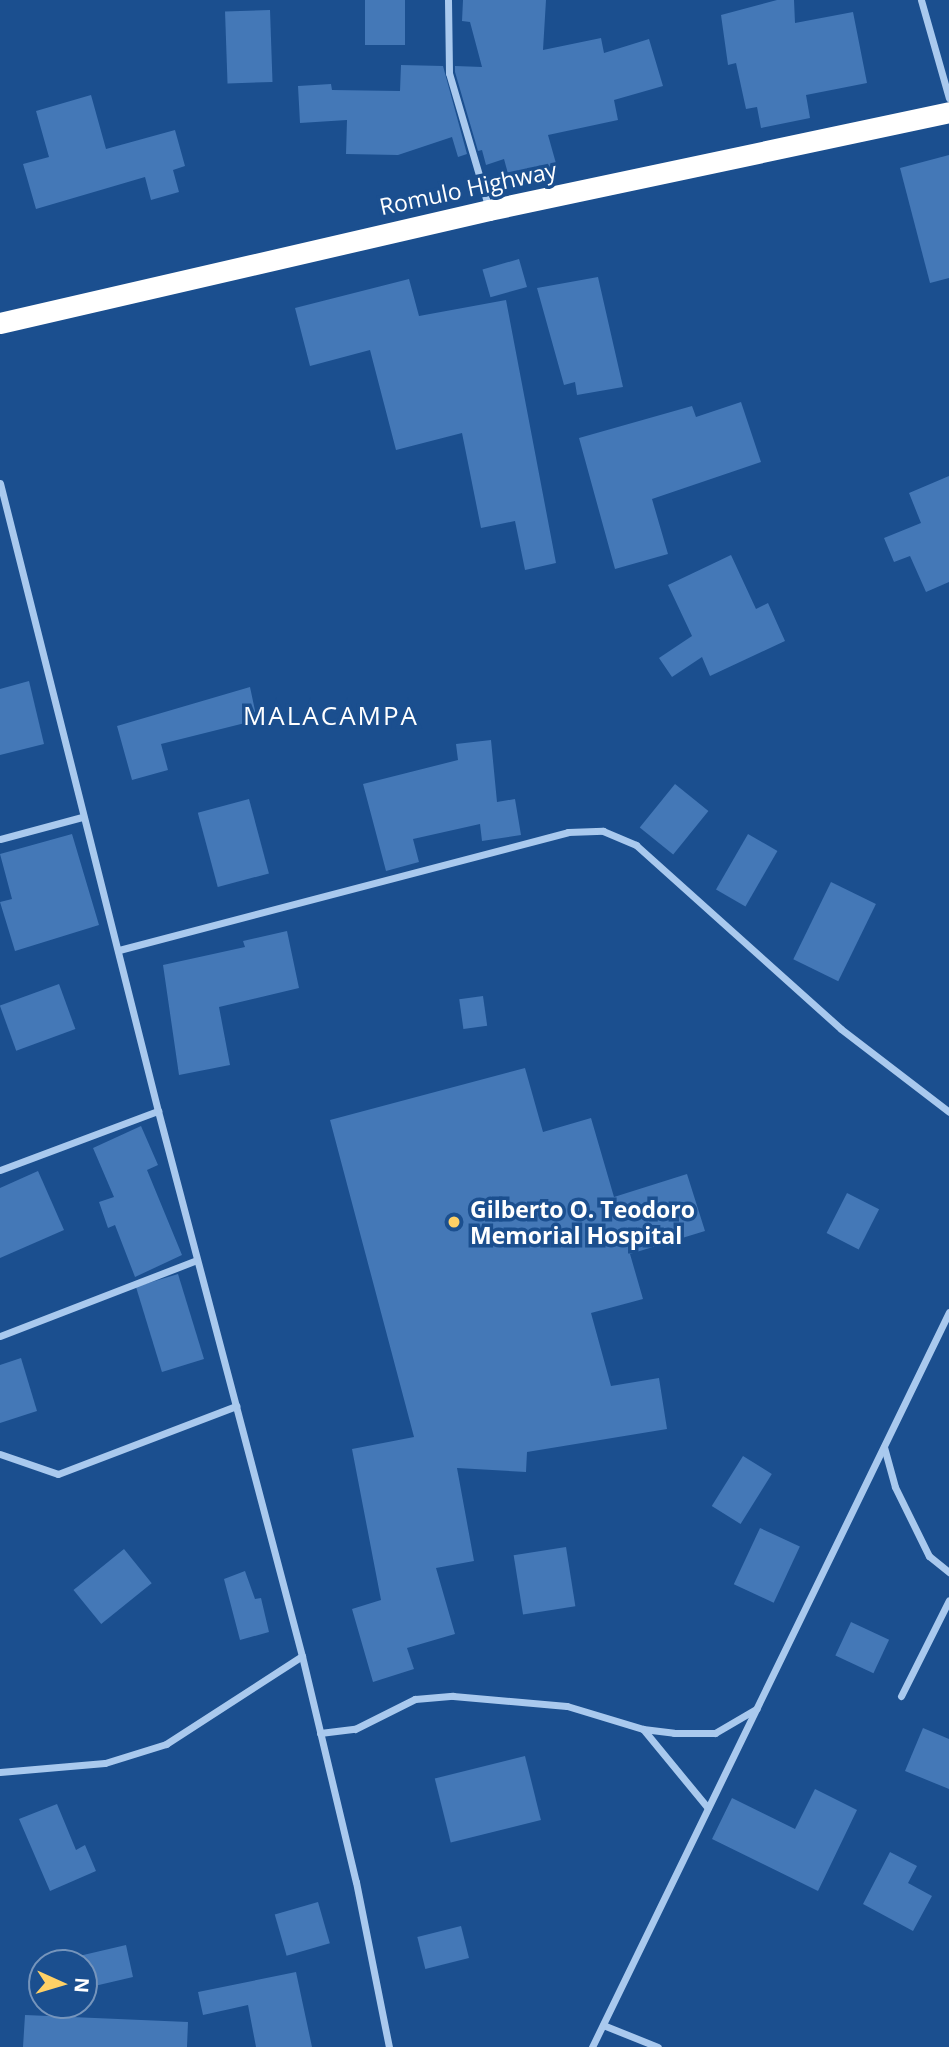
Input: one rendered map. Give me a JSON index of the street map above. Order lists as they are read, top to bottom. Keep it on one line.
{"streets":{"highway":["Romulo Highway"]},"districts":["MALACAMPA"],"places":["Gilberto O. Teodoro Memorial Hospital"],"north":"right"}
